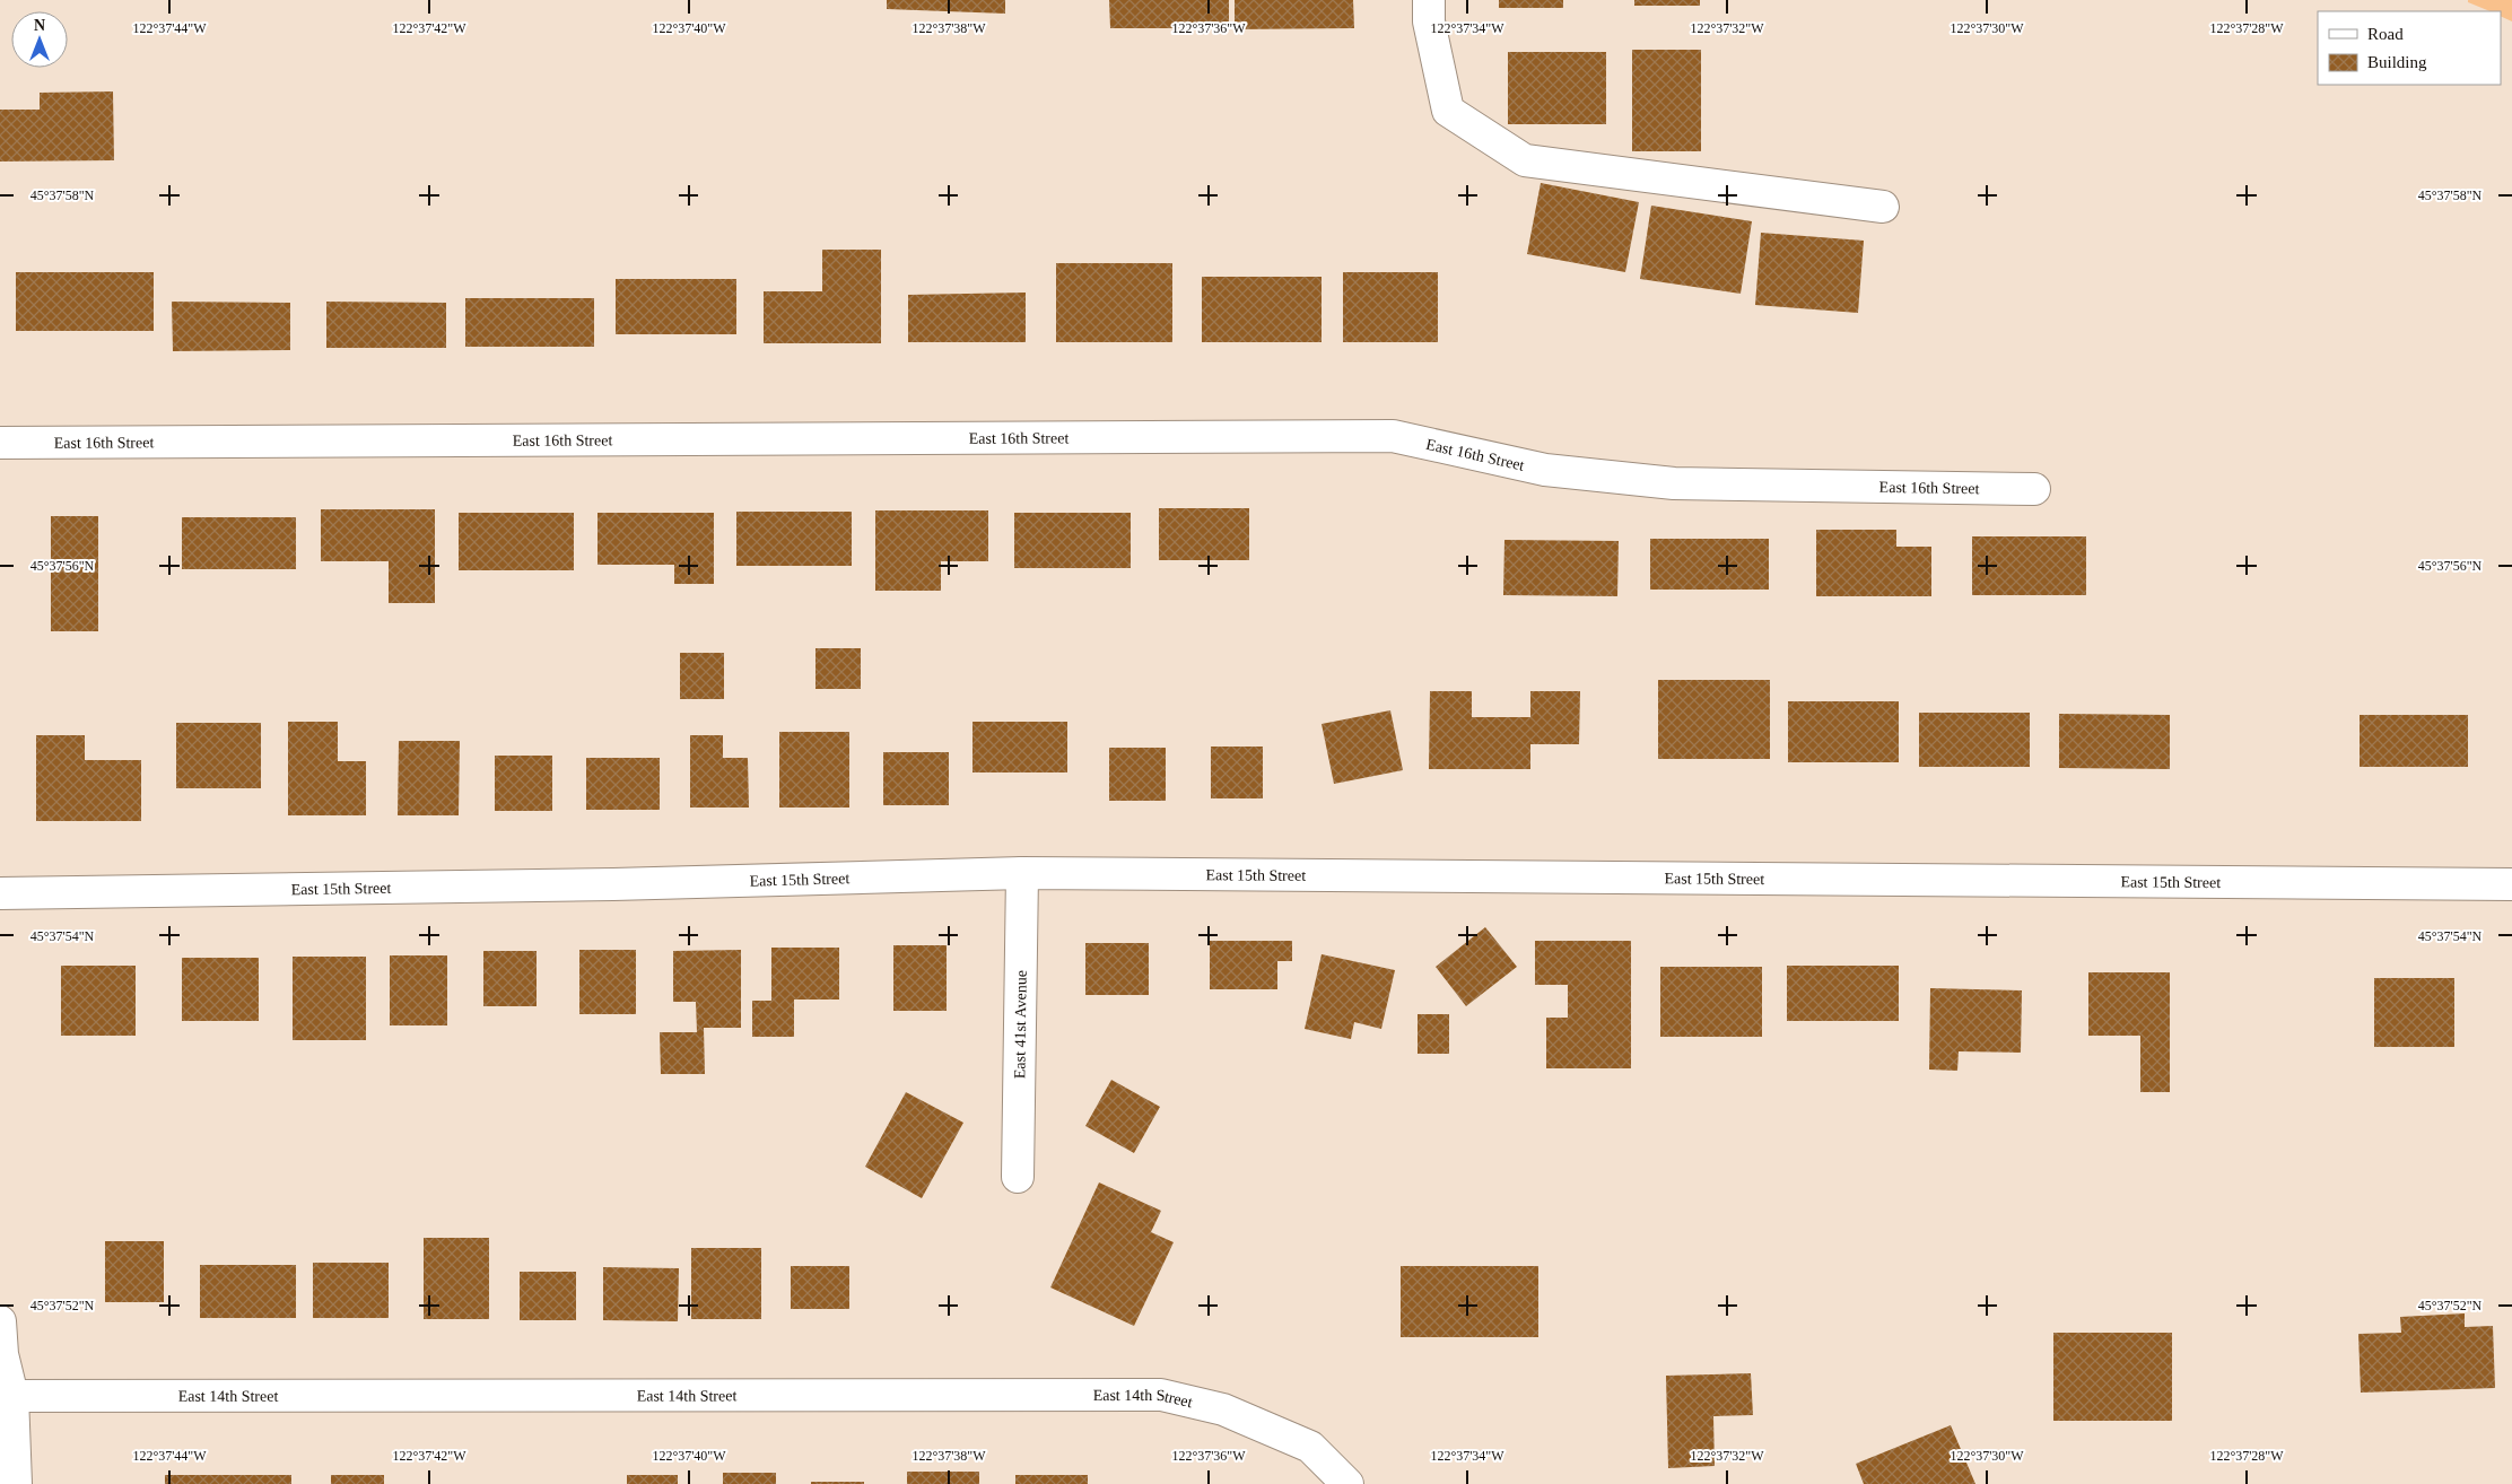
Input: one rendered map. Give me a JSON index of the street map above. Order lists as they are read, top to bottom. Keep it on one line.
{"streets":{"street":["East 16th Street","East 15th Street","East 41st Avenue","East 14th Street"]},"crossings":[["East 15th Street","East 41st Avenue"]],"legend":["Road","Building"],"north":"top","coordinates":["122°37'44\"W","122°37'42\"W","122°37'40\"W","122°37'38\"W","122°37'36\"W","122°37'34\"W","122°37'32\"W","122°37'30\"W","122°37'28\"W","45°37'58\"N","45°37'56\"N","45°37'54\"N","45°37'52\"N"]}
